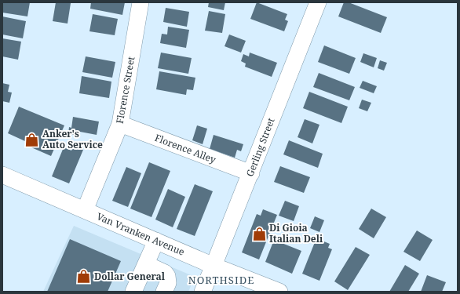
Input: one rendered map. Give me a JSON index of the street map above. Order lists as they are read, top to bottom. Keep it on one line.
{"streets":{"street":["Florence Street","Gerling Street","Florence Alley","Van Vranken Avenue"]},"crossings":[["Florence Street","Florence Alley"],["Florence Street","Van Vranken Avenue"],["Gerling Street","Florence Alley"],["Gerling Street","Van Vranken Avenue"]],"districts":["NORTHSIDE"],"places":{"shop":["Anker's Auto Service","Di Gioia Italian Deli","Dollar General"]}}
